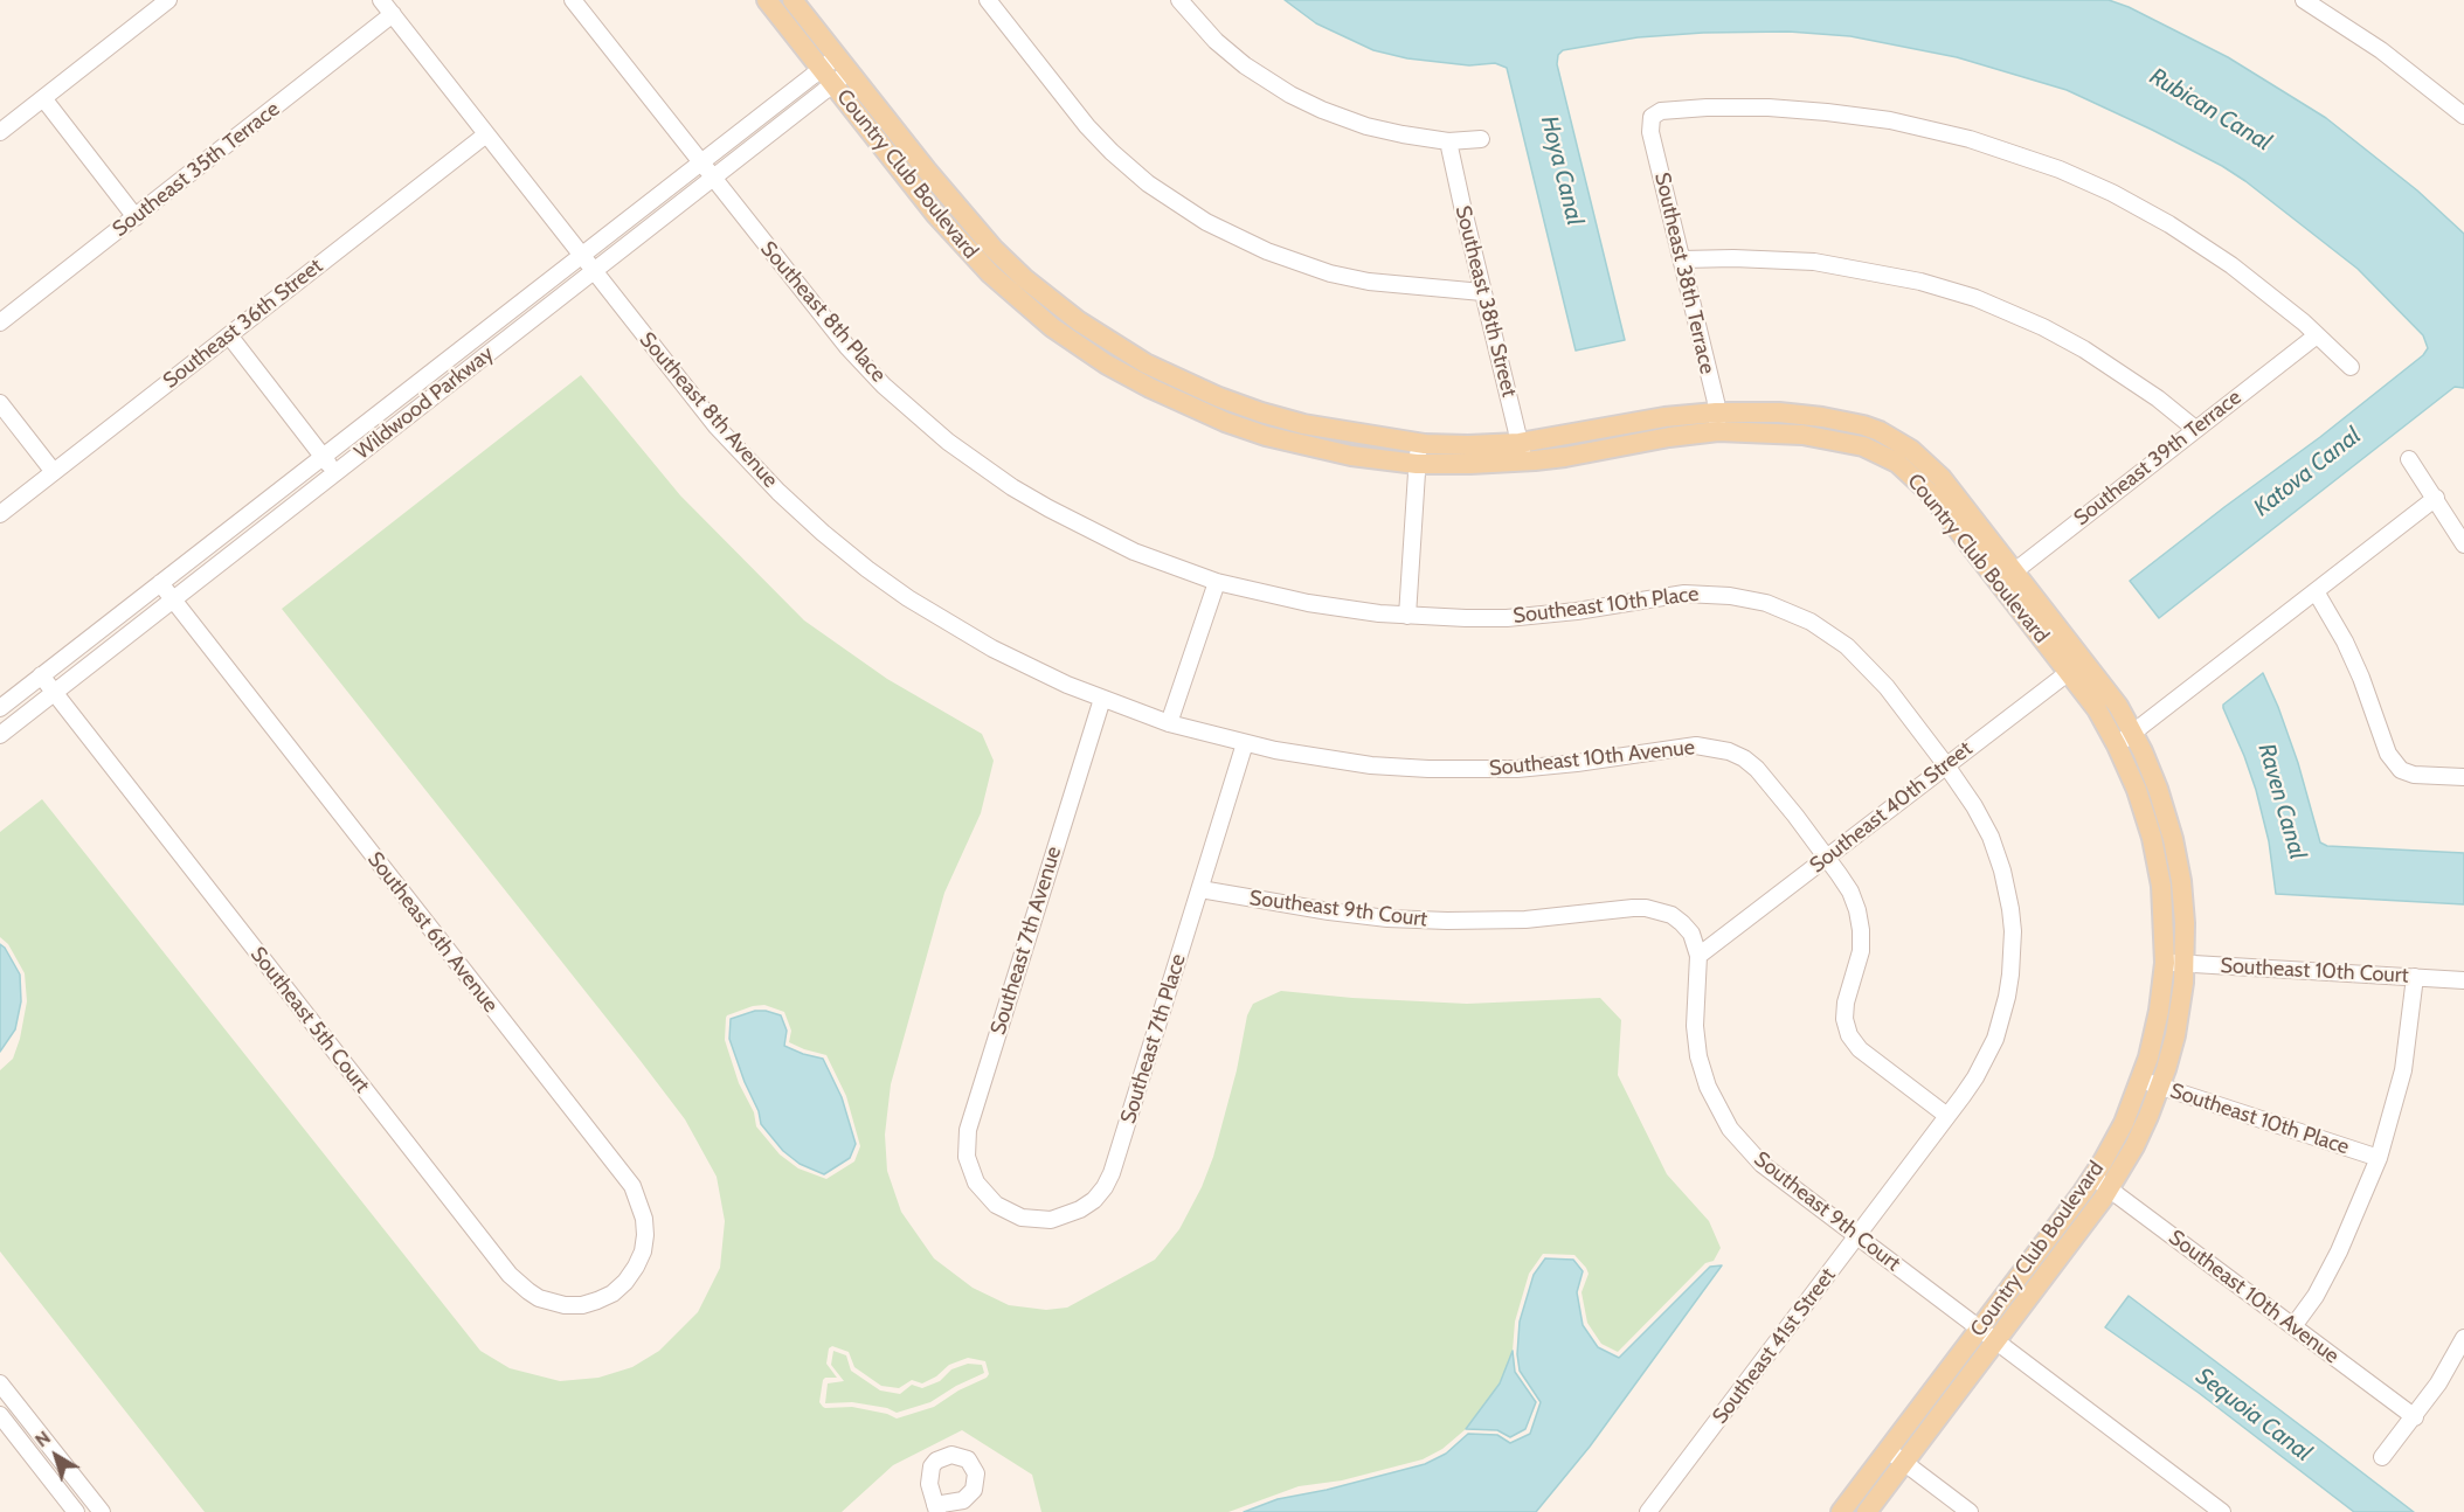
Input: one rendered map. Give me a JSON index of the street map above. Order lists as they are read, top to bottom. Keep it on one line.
{"streets":{"main road":["Country Club Boulevard"],"street":["Southeast 35th Terrace","Southeast 38th Terrace","Southeast 38th Street","Southeast 8th Place","Southeast 36th Street","Wildwood Parkway","Southeast 8th Avenue","Southeast 39th Terrace","Southeast 10th Place","Southeast 10th Avenue","Southeast 40th Street","Southeast 9th Court","Southeast 6th Avenue","Southeast 7th Avenue","Southeast 10th Court","Southeast 5th Court","Southeast 7th Place","Southeast 41st Street"]},"crossings":[["Country Club Boulevard","Southeast 38th Terrace"],["Country Club Boulevard","Southeast 38th Street"],["Country Club Boulevard","Wildwood Parkway"],["Country Club Boulevard","Southeast 39th Terrace"],["Country Club Boulevard","Southeast 10th Place"],["Country Club Boulevard","Southeast 10th Avenue"],["Country Club Boulevard","Southeast 40th Street"],["Country Club Boulevard","Southeast 9th Court"],["Country Club Boulevard","Southeast 10th Court"],["Southeast 38th Terrace","Southeast 39th Terrace"],["Southeast 8th Place","Wildwood Parkway"],["Southeast 8th Place","Southeast 10th Place"],["Wildwood Parkway","Southeast 8th Avenue"],["Wildwood Parkway","Southeast 6th Avenue"],["Wildwood Parkway","Southeast 5th Court"],["Southeast 8th Avenue","Southeast 10th Avenue"],["Southeast 8th Avenue","Southeast 7th Avenue"],["Southeast 8th Avenue","Southeast 7th Place"],["Southeast 10th Place","Southeast 40th Street"],["Southeast 10th Place","Southeast 41st Street"],["Southeast 10th Avenue","Southeast 40th Street"],["Southeast 10th Avenue","Southeast 7th Place"],["Southeast 10th Avenue","Southeast 41st Street"],["Southeast 40th Street","Southeast 9th Court"],["Southeast 40th Street","Southeast 41st Street"],["Southeast 9th Court","Southeast 7th Place"],["Southeast 9th Court","Southeast 41st Street"],["Southeast 6th Avenue","Southeast 5th Court"],["Southeast 7th Avenue","Southeast 7th Place"]],"water":["Rubican Canal","Hoya Canal","Katova Canal","Raven Canal","Sequoia Canal"],"north":"top left"}
